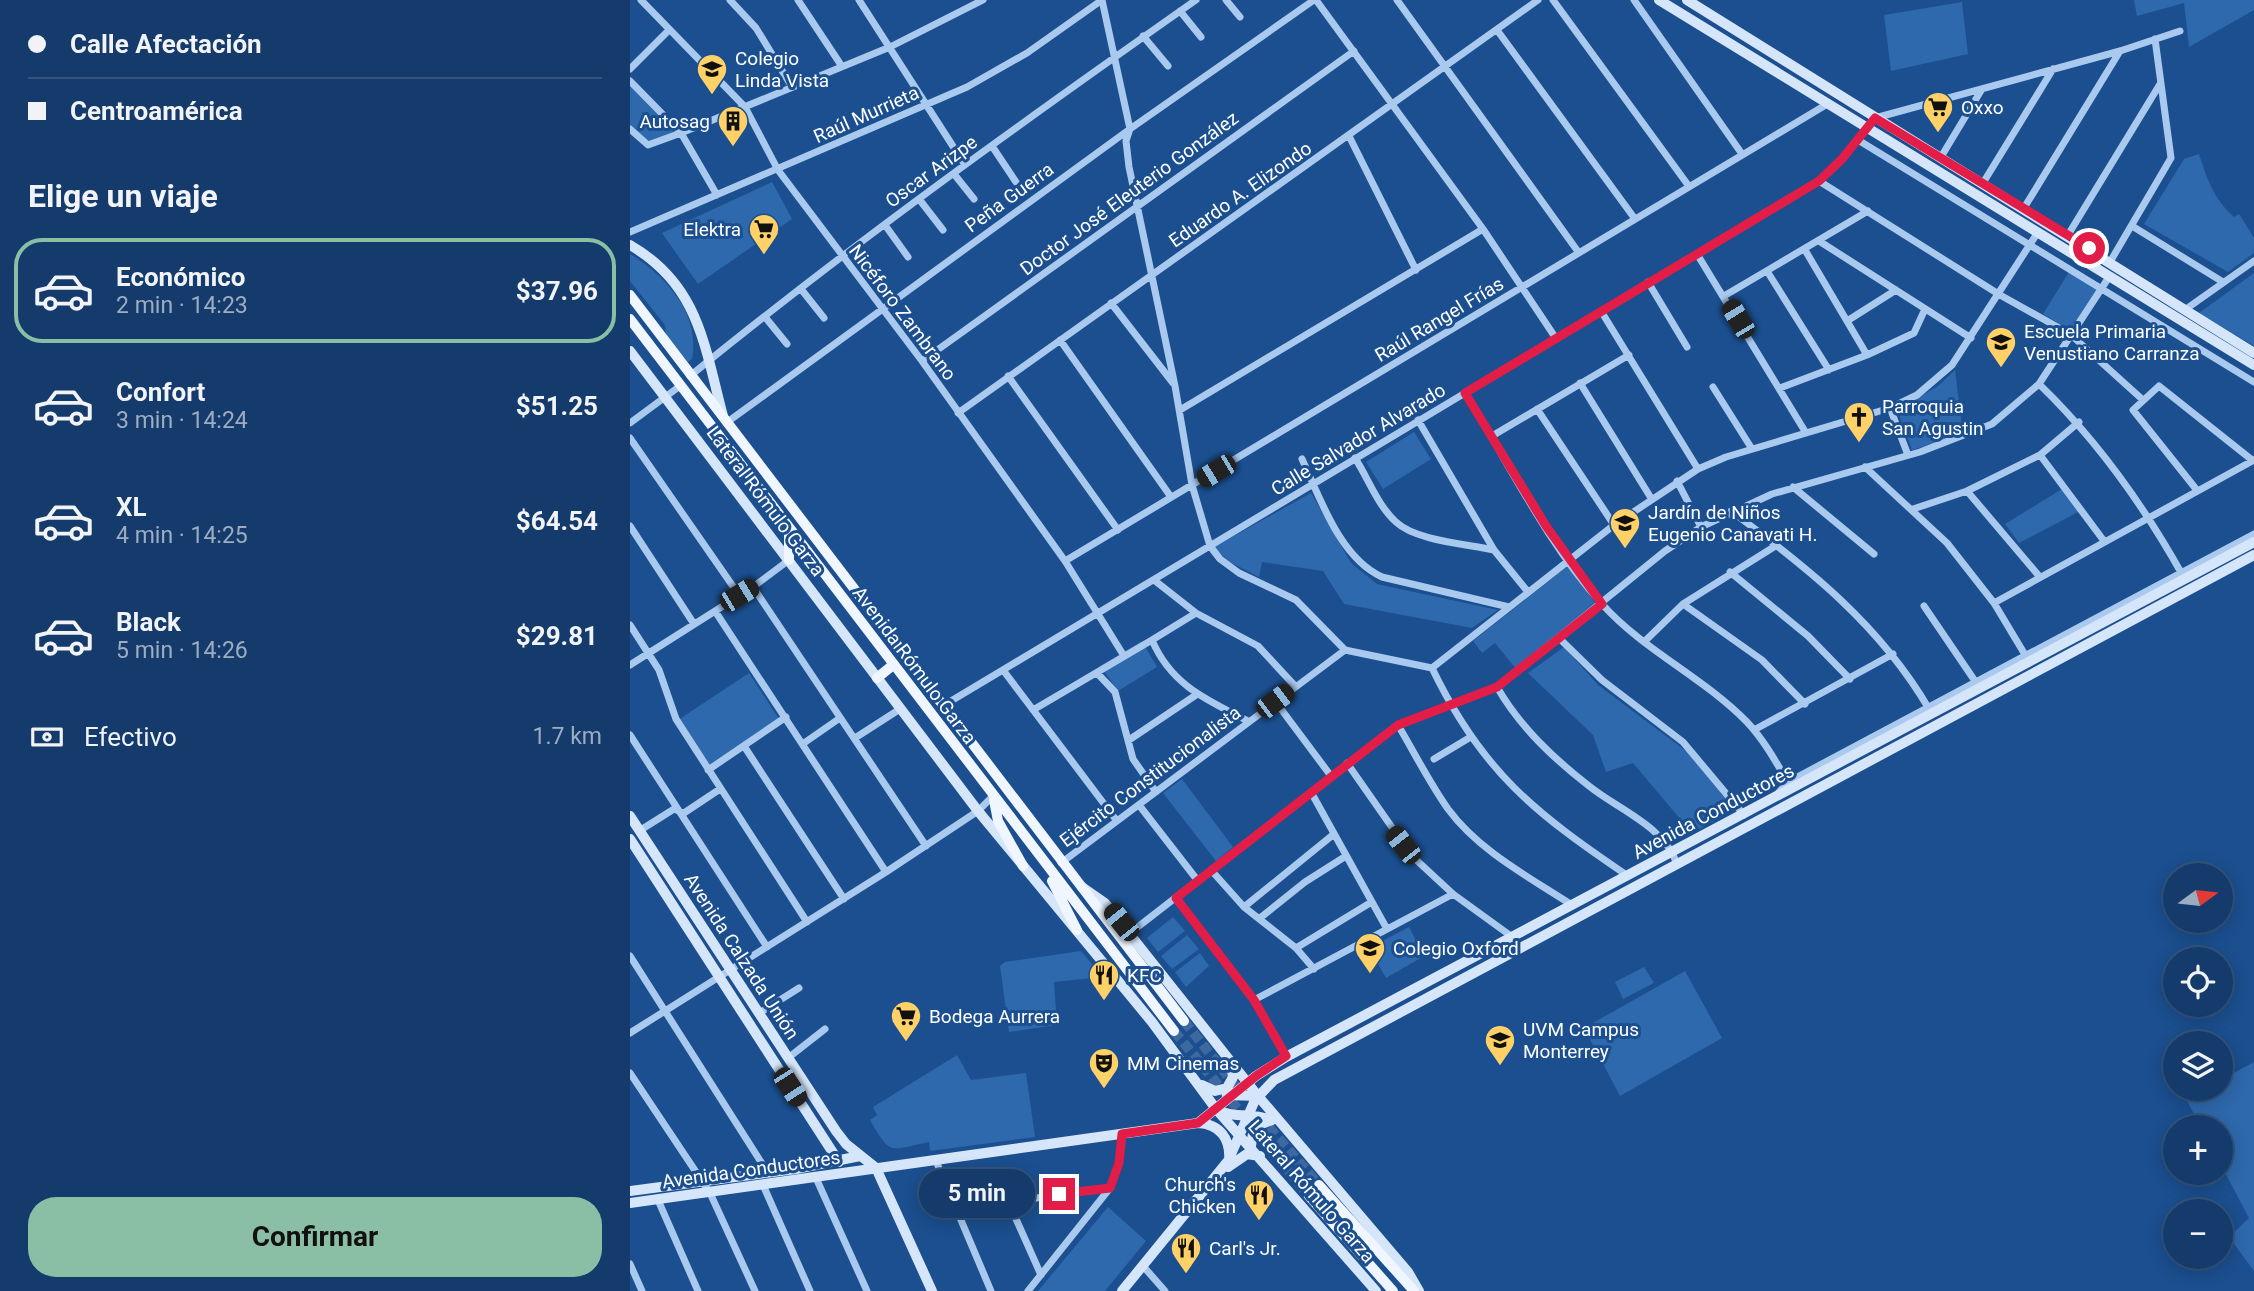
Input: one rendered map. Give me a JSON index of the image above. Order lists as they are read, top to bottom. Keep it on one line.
{"streets":{"main road":["Avenida Rómulo Garza"],"street":["Raúl Murrieta","Oscar Arizpe","Doctor José Eleuterio González","Eduardo A. Elizondo","Peña Guerra","Nicéforo Zambrano","Raúl Rangel Frías","Calle Salvador Alvarado","Lateral Rómulo Garza","Ejército Constitucionalista","Avenida Conductores","Avenida Calzada Unión"]},"crossings":[["Raúl Murrieta","Nicéforo Zambrano"],["Oscar Arizpe","Nicéforo Zambrano"],["Oscar Arizpe","Avenida Rómulo Garza"],["Doctor José Eleuterio González","Nicéforo Zambrano"],["Eduardo A. Elizondo","Nicéforo Zambrano"],["Peña Guerra","Nicéforo Zambrano"],["Peña Guerra","Avenida Rómulo Garza"],["Nicéforo Zambrano","Raúl Rangel Frías"],["Nicéforo Zambrano","Calle Salvador Alvarado"],["Calle Salvador Alvarado","Avenida Rómulo Garza"],["Lateral Rómulo Garza","Avenida Rómulo Garza"],["Lateral Rómulo Garza","Avenida Conductores"],["Avenida Rómulo Garza","Ejército Constitucionalista"],["Avenida Conductores","Avenida Calzada Unión"]],"places":{"school or university":["Colegio Linda Vista","Escuela Primaria Venustiano Carranza","Jardín de Niños Eugenio Canavati H.","Colegio Oxford","UVM Campus Monterrey"],"supermarket":["Oxxo","Elektra","Bodega Aurrera"],"building":["Autosag"],"church":["Parroquia San Agustin"],"restaurant":["KFC","Church's Chicken","Carl's Jr."],"theatre":["MM Cinemas"]},"north":"right","page":{"banner":["Calle Afectación","Centroamérica"],"heading":"Elige un viaje","list":[{"name":"Económico","note":"2 min · 14:23","value":"$37.96"},{"name":"Confort","note":"3 min · 14:24","value":"$51.25"},{"name":"XL","note":"4 min · 14:25","value":"$64.54"},{"name":"Black","note":"5 min · 14:26","value":"$29.81"}],"pay":["Efectivo","1.7 km"],"map_buttons":["+","−"],"bubble":"5 min","buttons":"Confirmar"}}
